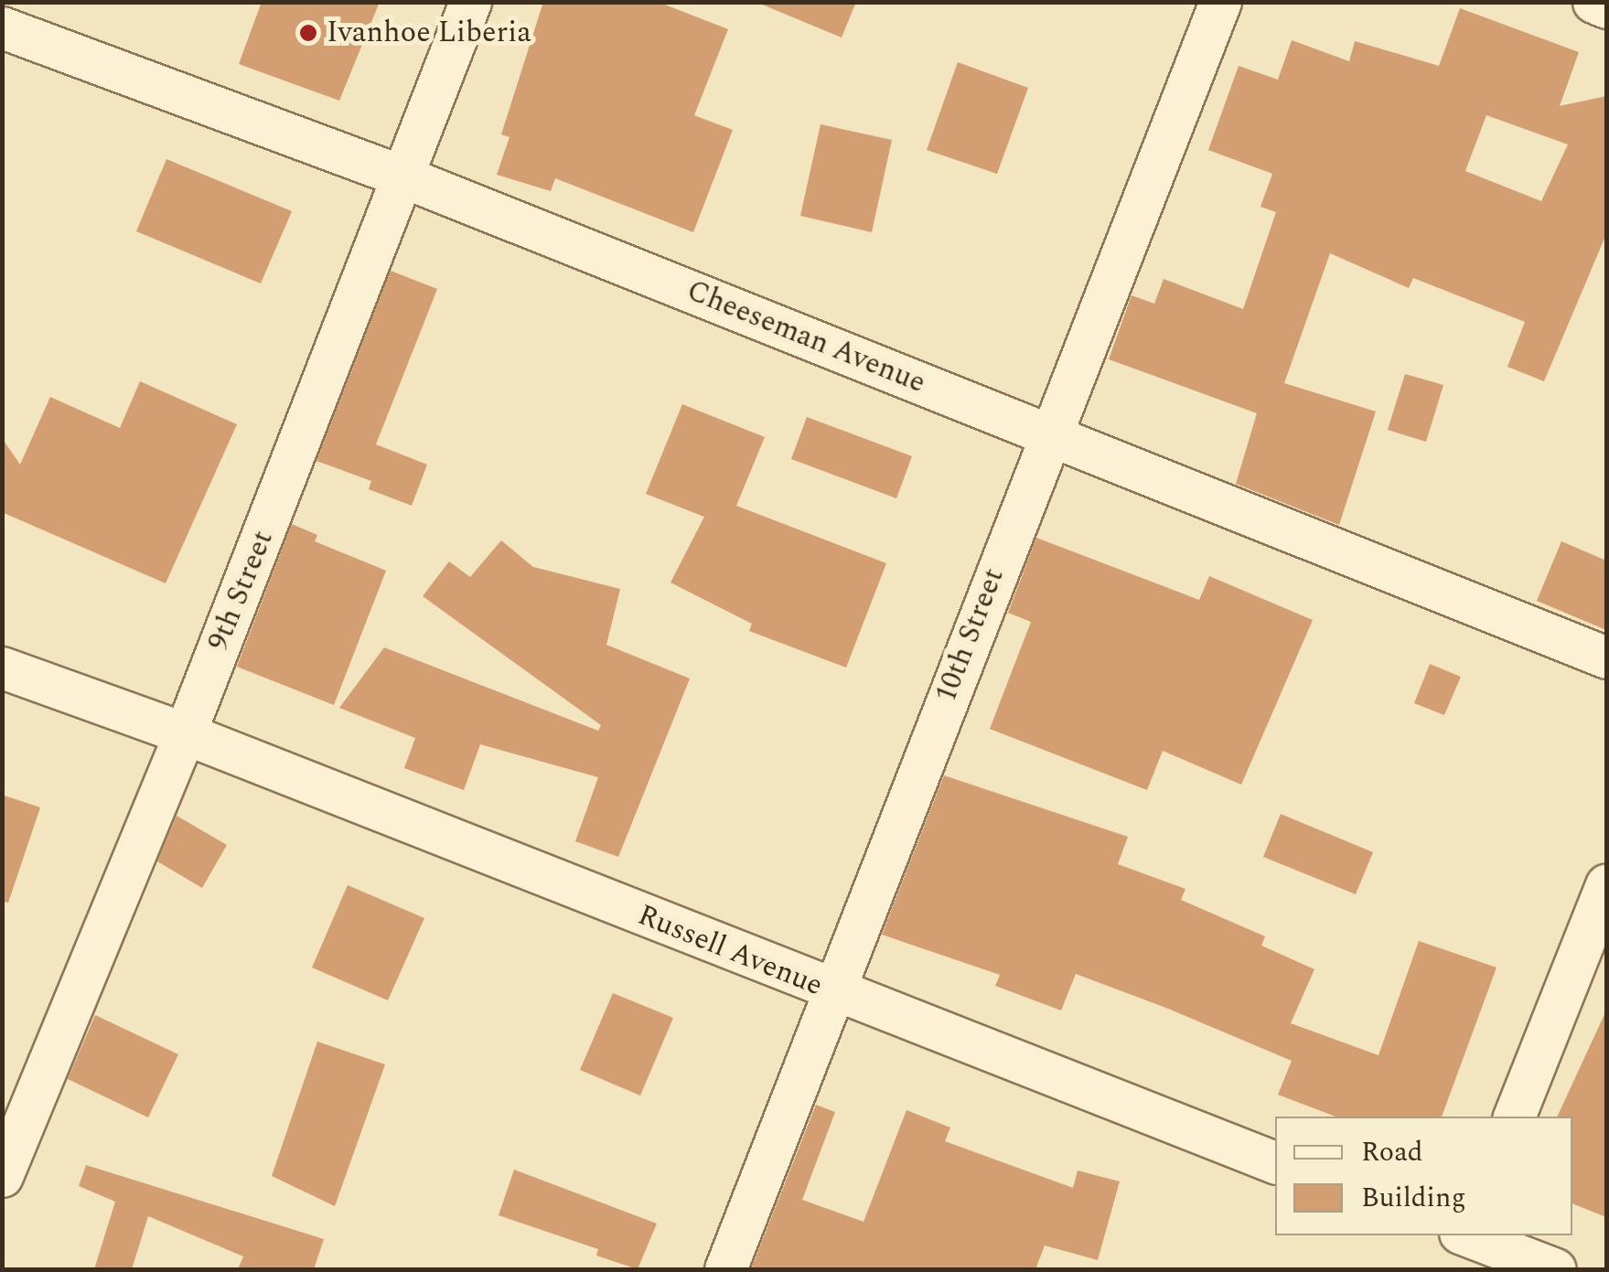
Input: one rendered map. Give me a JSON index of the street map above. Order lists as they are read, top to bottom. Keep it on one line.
{"streets":{"street":["Cheeseman Avenue","9th Street","10th Street","Russell Avenue"]},"crossings":[["Cheeseman Avenue","9th Street"],["Cheeseman Avenue","10th Street"],["9th Street","Russell Avenue"],["10th Street","Russell Avenue"]],"places":["Ivanhoe Liberia"],"legend":["Road","Building"]}
